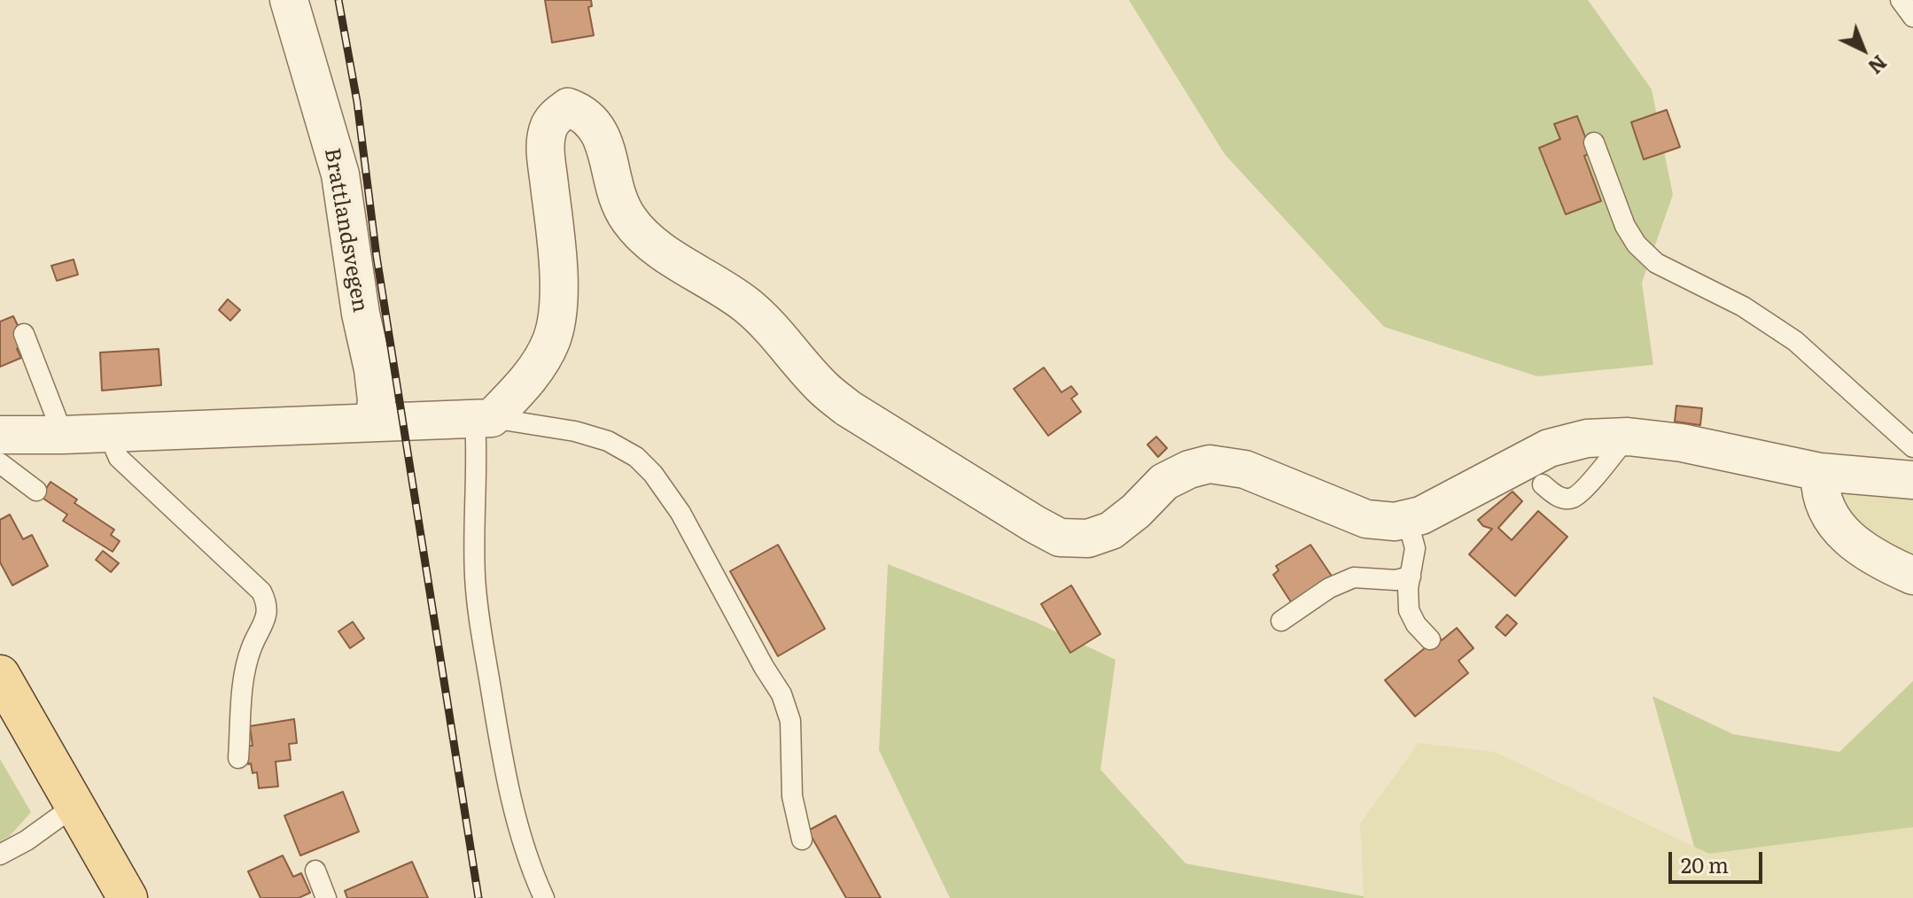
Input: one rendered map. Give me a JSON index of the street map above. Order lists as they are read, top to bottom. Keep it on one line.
{"streets":{"street":["Brattlandsvegen"]},"scale_bar":"20 m","north":"bottom right"}
